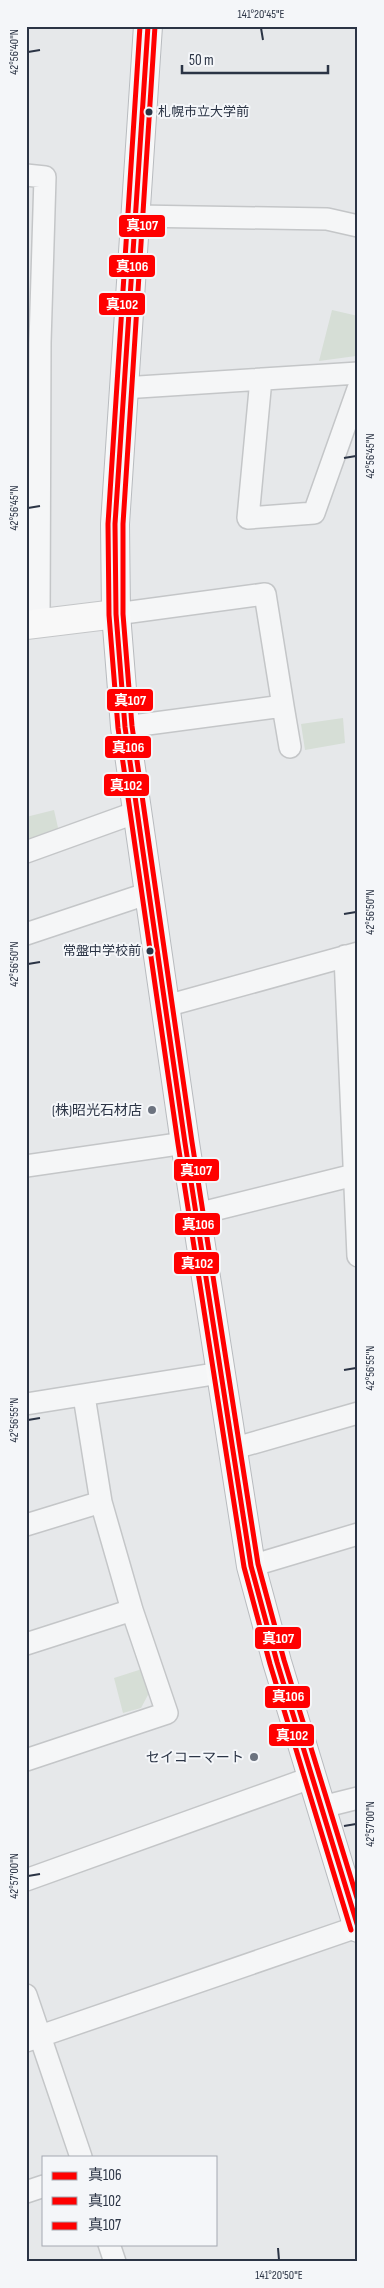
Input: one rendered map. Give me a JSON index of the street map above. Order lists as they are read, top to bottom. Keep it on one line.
{"places":["札幌市立大学前","常盤中学校前","(株)昭光石材店","セイコーマート"],"lines":["transit line 真106","transit line 真102","transit line 真107"],"legend":["真106","真102","真107"],"scale_bar":"50 m","coordinates":["141°20'45\"E","42°56'40\"N","42°56'45\"N","42°56'50\"N","42°56'55\"N","42°57'00\"N","141°20'50\"E"]}
